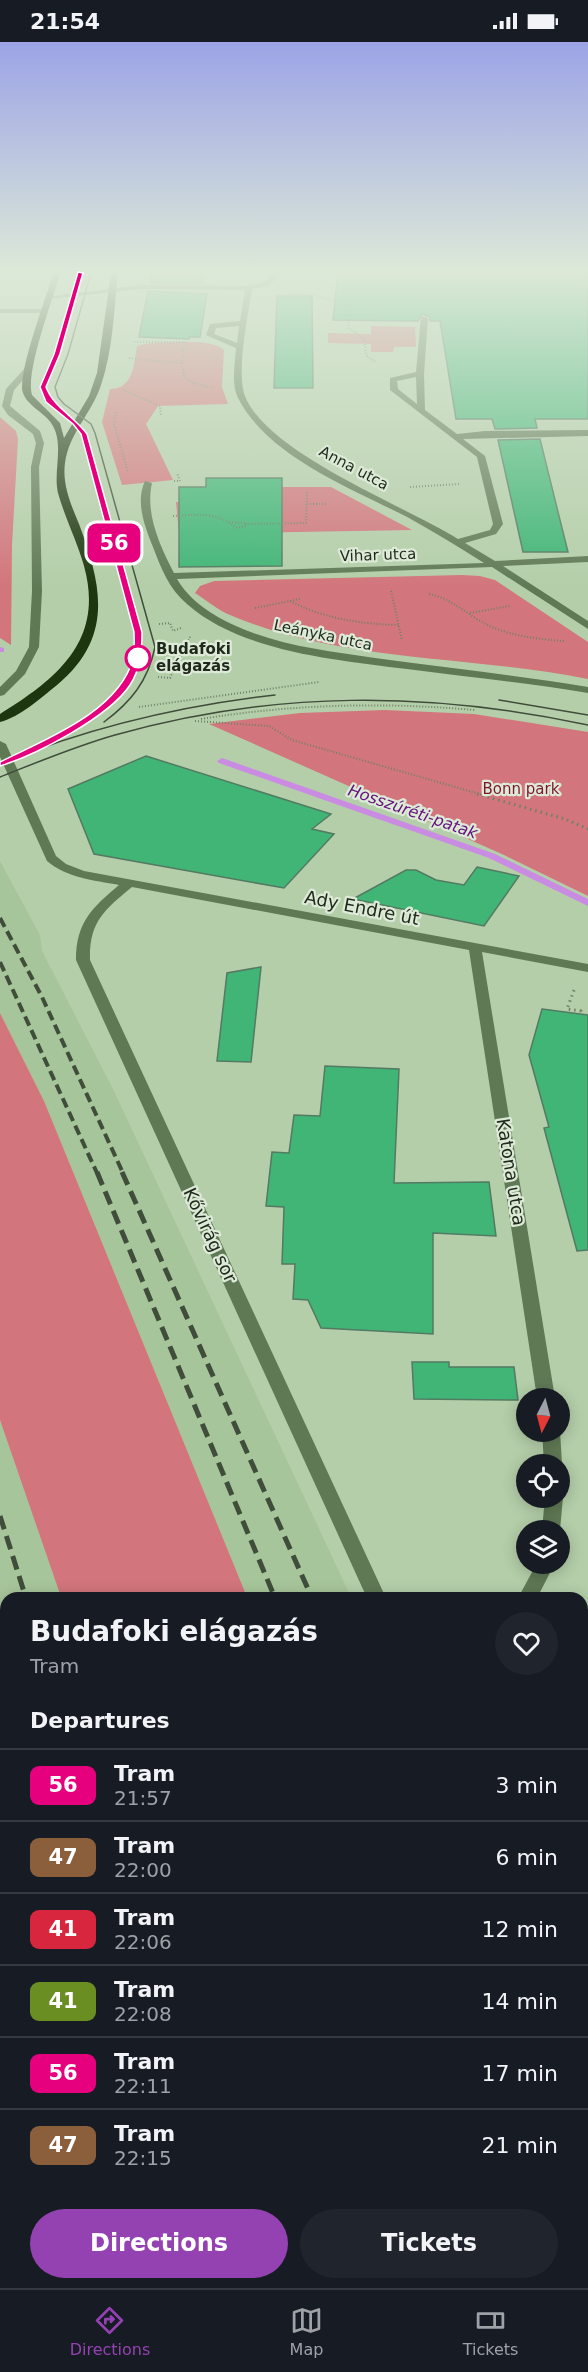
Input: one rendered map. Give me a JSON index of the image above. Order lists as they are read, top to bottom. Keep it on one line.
{"streets":{"street":["Anna utca","Vihar utca","Leányka utca","Ady Endre út","Katona utca","Kővirág sor"]},"crossings":[["Anna utca","Vihar utca"],["Vihar utca","Leányka utca"],["Ady Endre út","Katona utca"],["Ady Endre út","Kővirág sor"]],"water":["Hosszúréti-patak"],"parks":["Bonn park"],"places":["Budafoki elágazás"],"lines":["tram line 56"],"north":"bottom","page":{"status":"21:54","on_map":"56","heading":[["Budafoki elágazás","Tram"],"Departures"],"list":[{"mark":"56","name":"Tram","note":"21:57","value":"3 min"},{"mark":"47","name":"Tram","note":"22:00","value":"6 min"},{"mark":"41","name":"Tram","note":"22:06","value":"12 min"},{"mark":"41","name":"Tram","note":"22:08","value":"14 min"},{"mark":"56","name":"Tram","note":"22:11","value":"17 min"},{"mark":"47","name":"Tram","note":"22:15","value":"21 min"}],"buttons":["Directions","Tickets"],"tabs":["Directions","Map","Tickets"]}}
